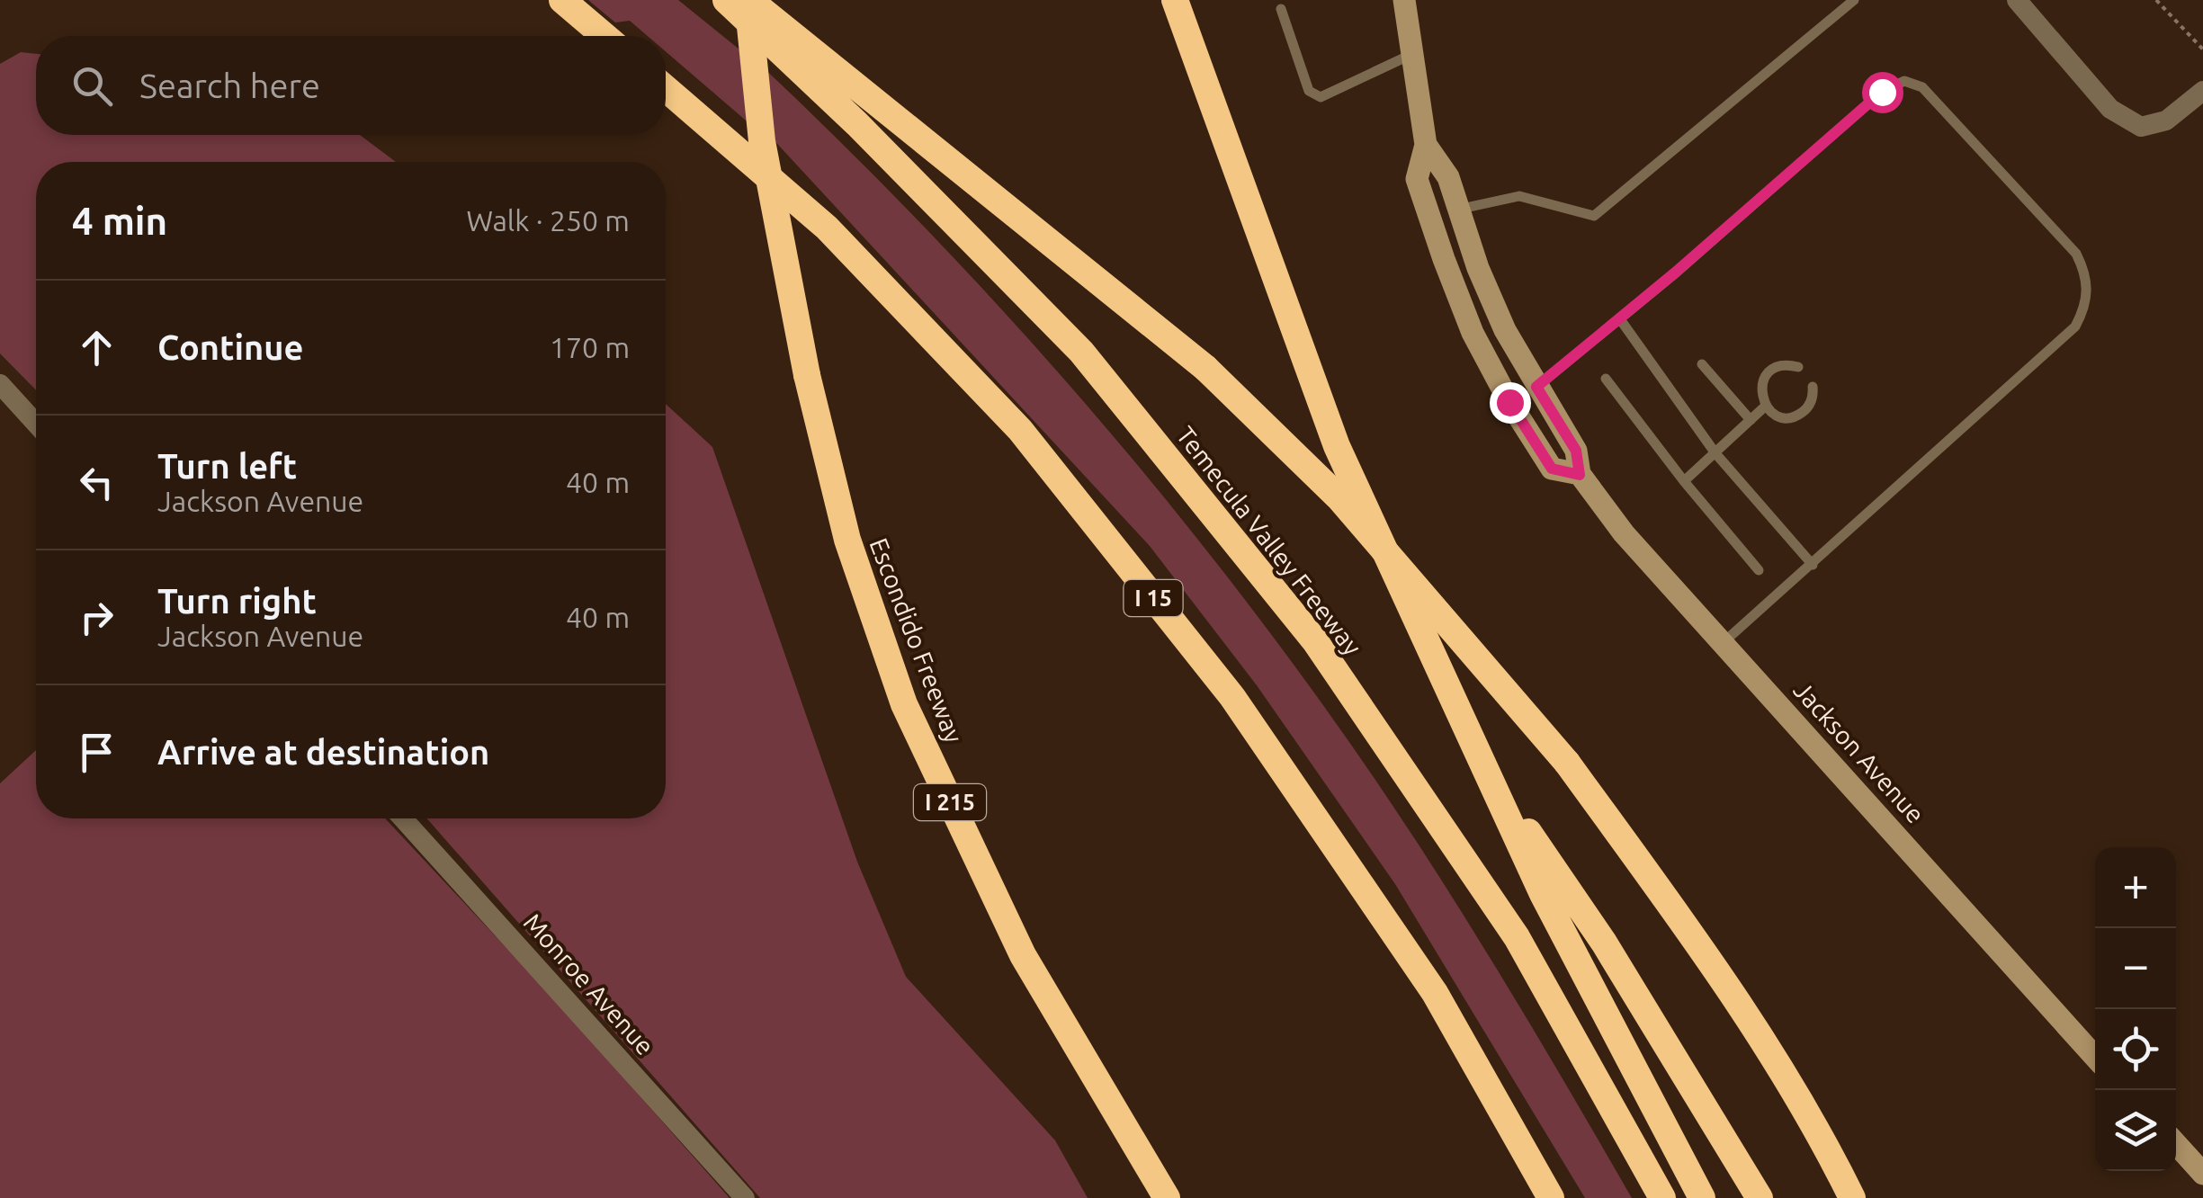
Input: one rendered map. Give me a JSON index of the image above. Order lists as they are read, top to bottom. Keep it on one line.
{"streets":{"highway":["Temecula Valley Freeway","I 15","Escondido Freeway","I 215"],"main road":["Jackson Avenue"],"street":["Monroe Avenue"]},"page":{"search":"Search here","heading":["4 min","Walk · 250 m"],"list":[["Continue","170 m"],["Turn left","Jackson Avenue","40 m"],["Turn right","Jackson Avenue","40 m"],"Arrive at destination"],"map_buttons":["+","−"]}}
